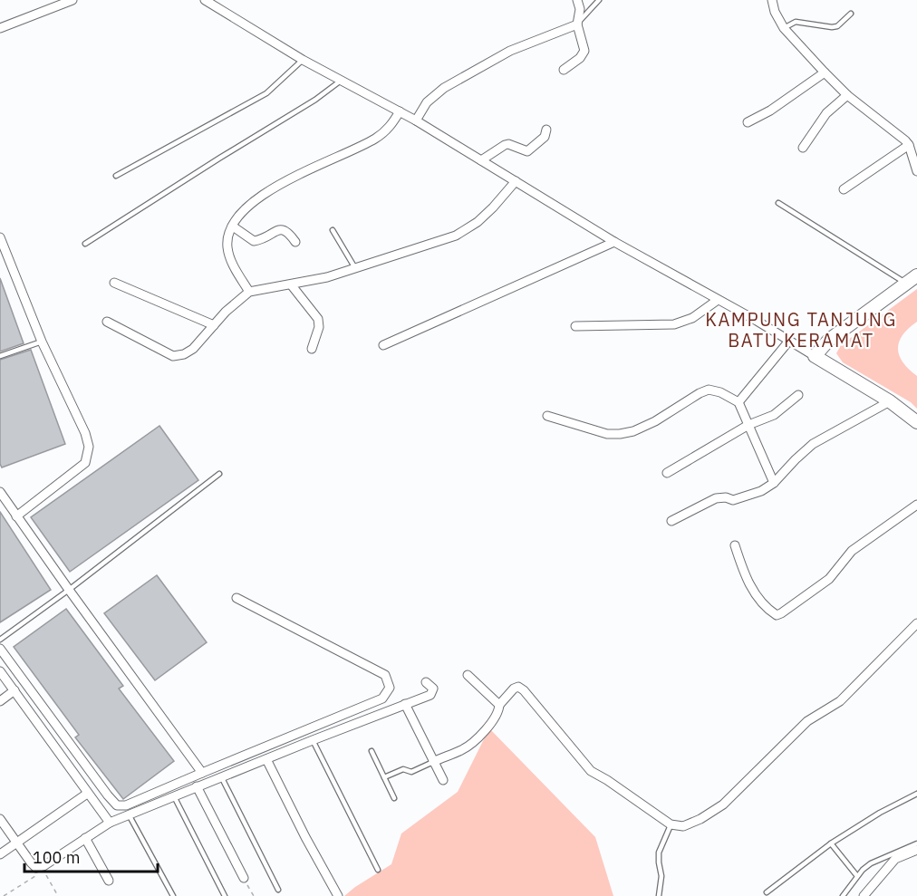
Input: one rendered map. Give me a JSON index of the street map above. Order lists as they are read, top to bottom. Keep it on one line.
{"districts":["KAMPUNG TANJUNG BATU KERAMAT"],"scale_bar":"100 m"}
